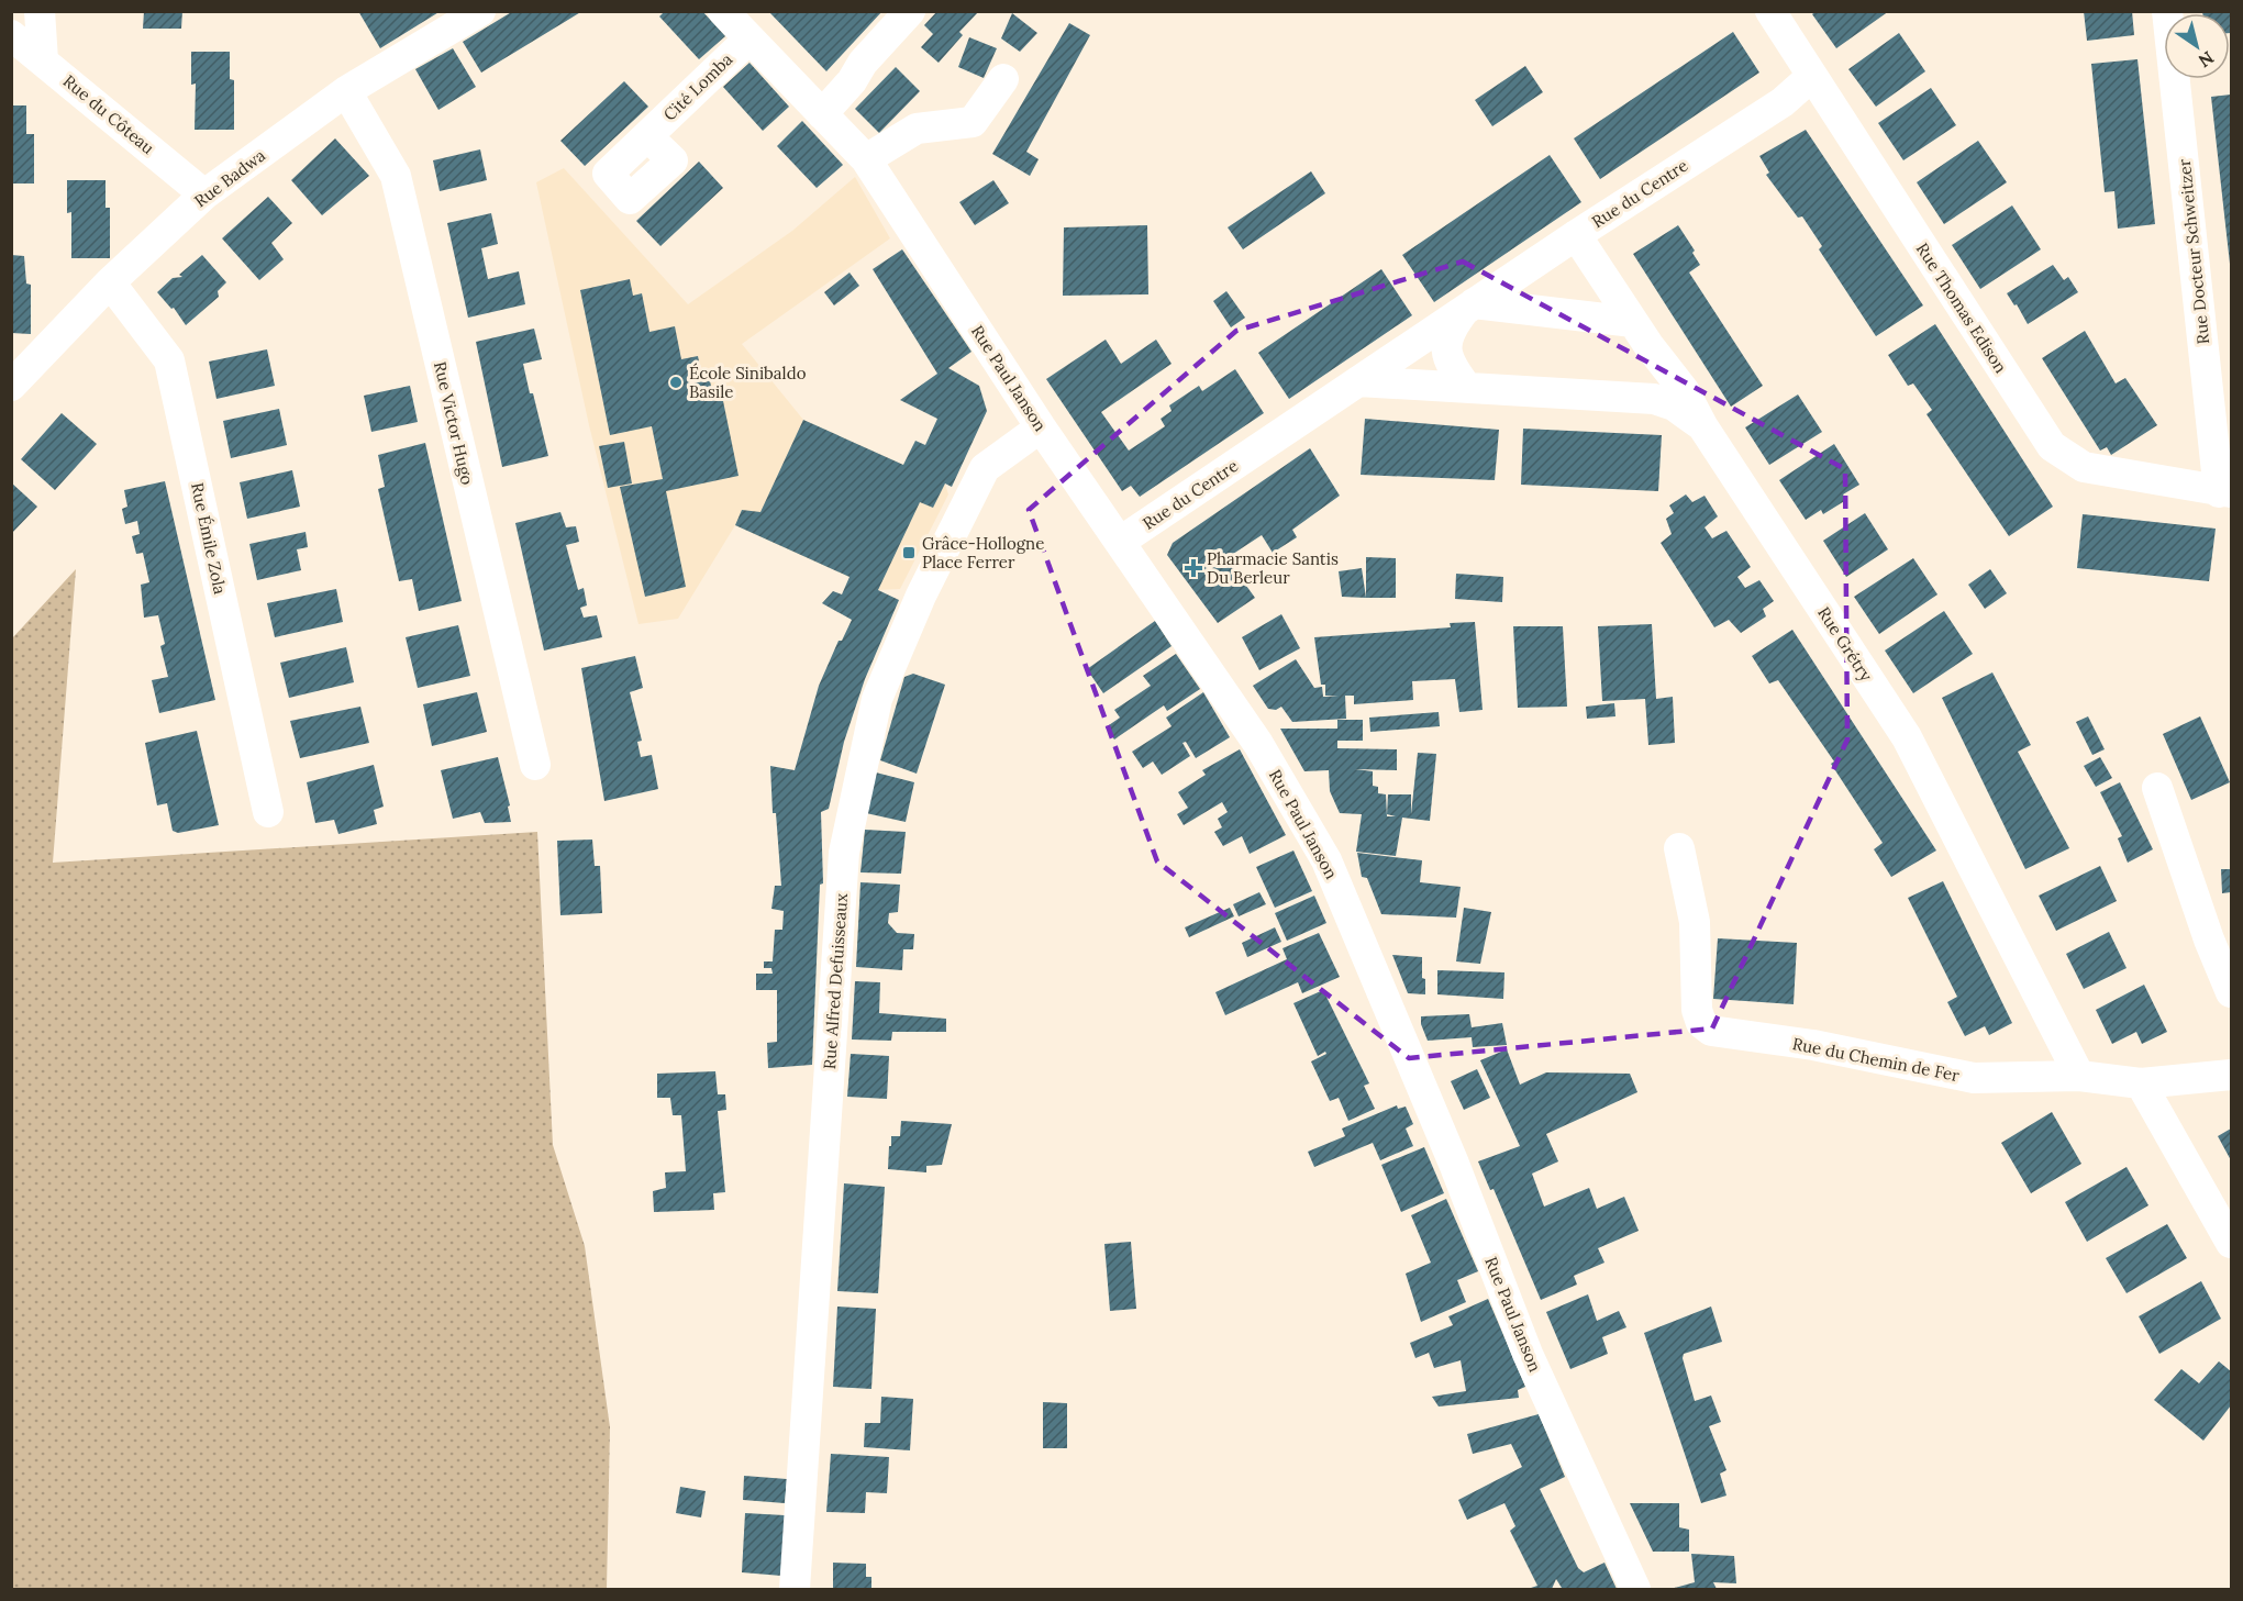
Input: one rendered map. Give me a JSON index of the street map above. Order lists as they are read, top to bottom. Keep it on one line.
{"streets":{"street":["Cité Lomba","Rue du Côteau","Rue Badwa","Rue du Centre","Rue Docteur Schweitzer","Rue Thomas Edison","Rue Paul Janson","Rue Victor Hugo","Rue Émile Zola","Rue Grétry","Rue Alfred Defuisseaux","Rue du Chemin de Fer"]},"crossings":[["Cité Lomba","Rue Paul Janson"],["Rue du Côteau","Rue Badwa"],["Rue Badwa","Rue Victor Hugo"],["Rue Badwa","Rue Émile Zola"],["Rue du Centre","Rue Thomas Edison"],["Rue du Centre","Rue Paul Janson"],["Rue du Centre","Rue Grétry"],["Rue Docteur Schweitzer","Rue Thomas Edison"],["Rue Paul Janson","Rue Alfred Defuisseaux"],["Rue Grétry","Rue du Chemin de Fer"]],"places":{"other":["École Sinibaldo Basile"],"transit":["Grâce-Hollogne Place Ferrer"],"health":["Pharmacie Santis Du Berleur"]},"north":"bottom right"}
